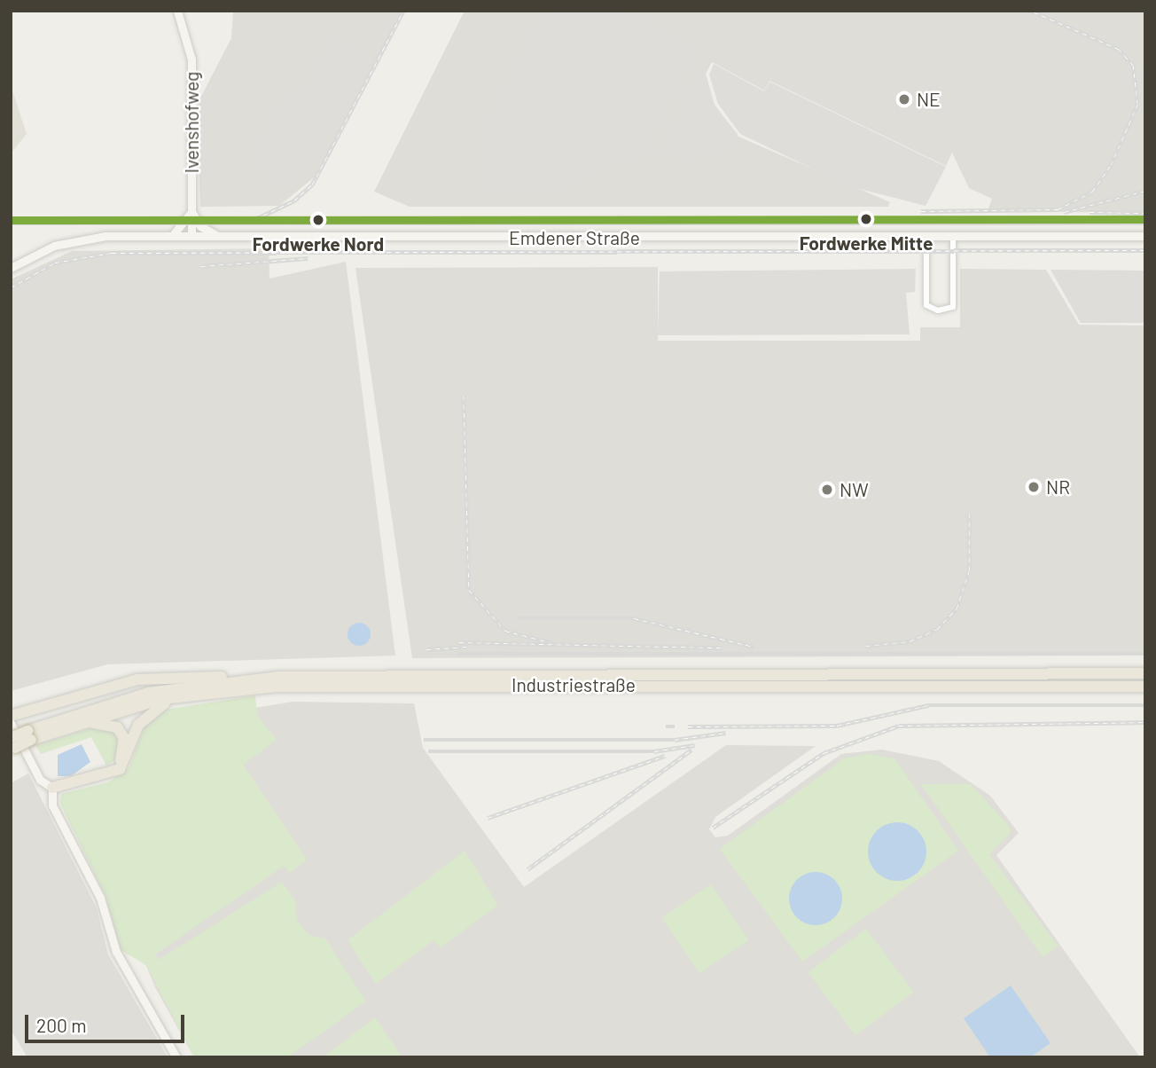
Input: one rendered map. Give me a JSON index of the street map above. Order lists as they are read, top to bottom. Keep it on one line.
{"streets":{"highway":["Industriestraße"],"street":["Ivenshofweg","Emdener Straße"]},"crossings":[["Ivenshofweg","Emdener Straße"]],"places":["NE","Fordwerke Mitte","Fordwerke Nord","NR","NW"],"scale_bar":"200 m"}
